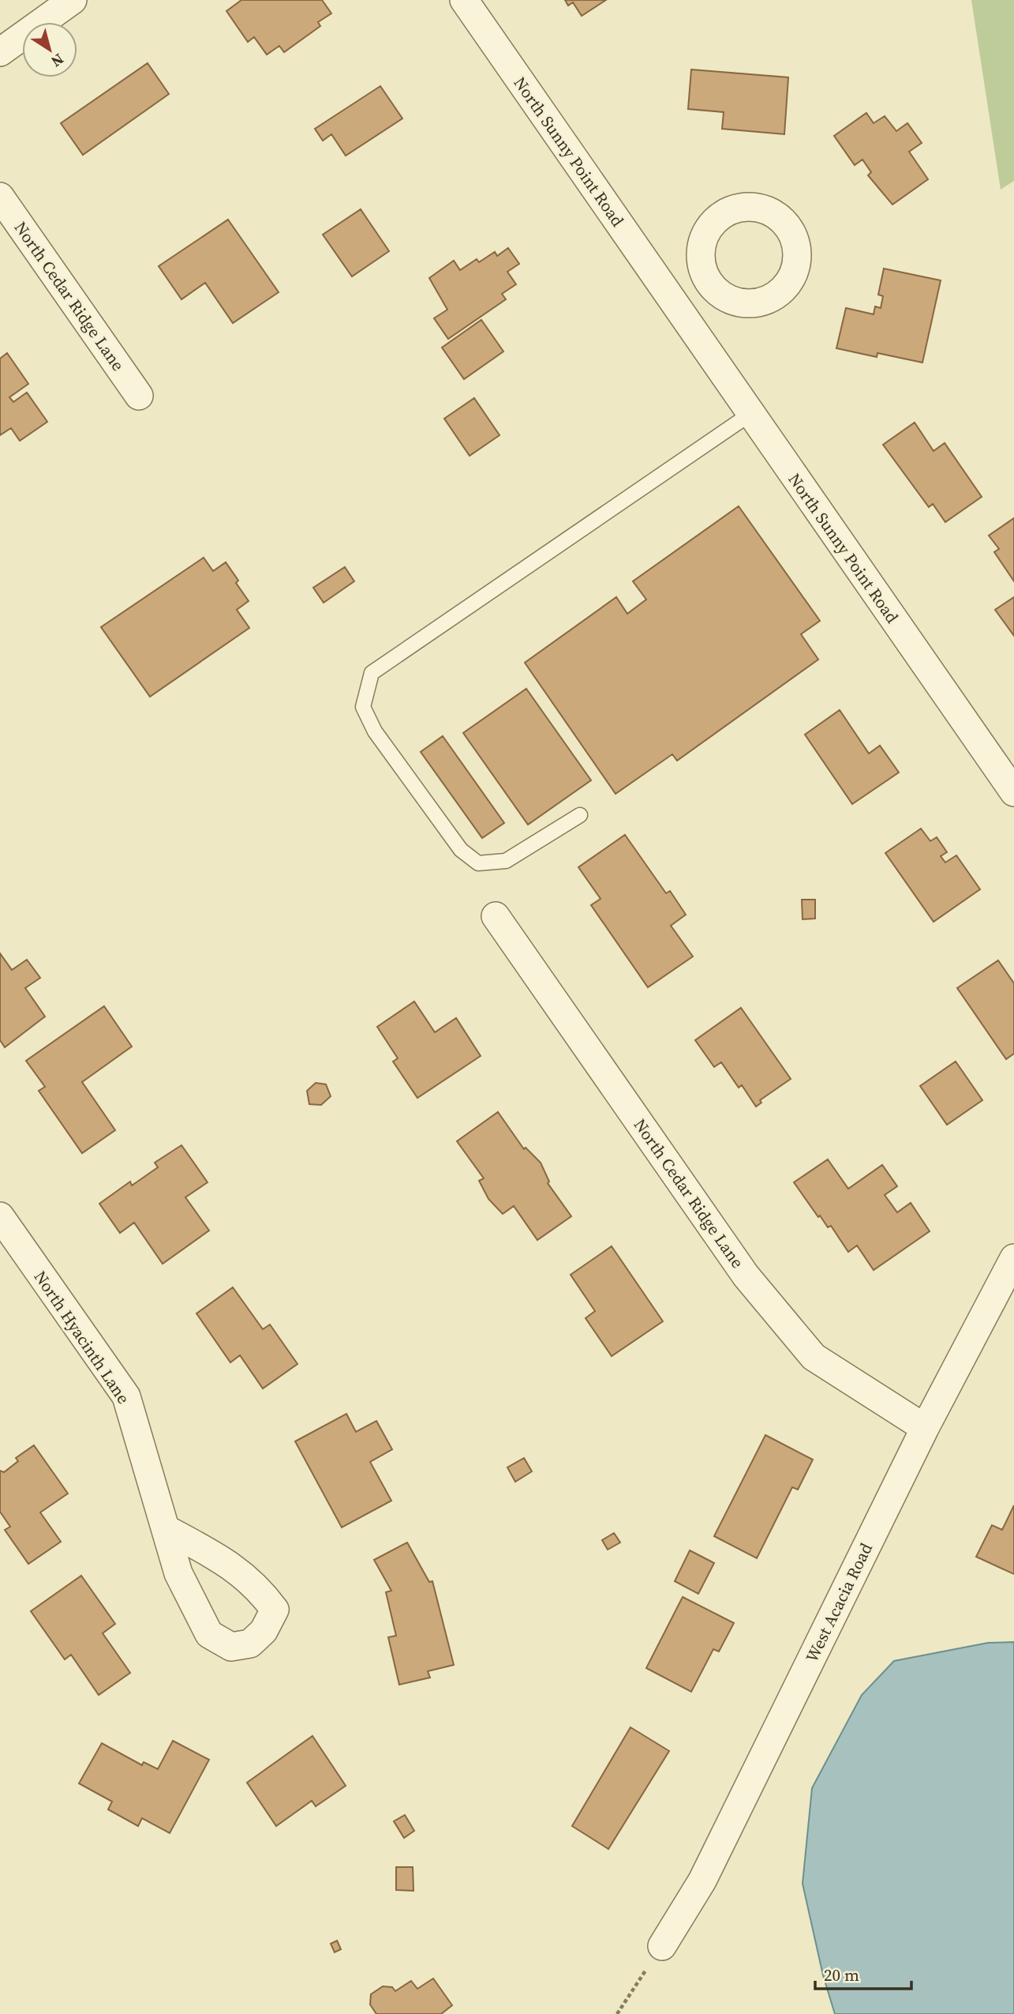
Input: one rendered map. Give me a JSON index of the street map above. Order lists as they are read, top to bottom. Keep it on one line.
{"streets":{"street":["North Sunny Point Road","North Cedar Ridge Lane","North Hyacinth Lane","West Acacia Road"]},"crossings":[["North Cedar Ridge Lane","West Acacia Road"]],"scale_bar":"20 m","north":"bottom right"}
